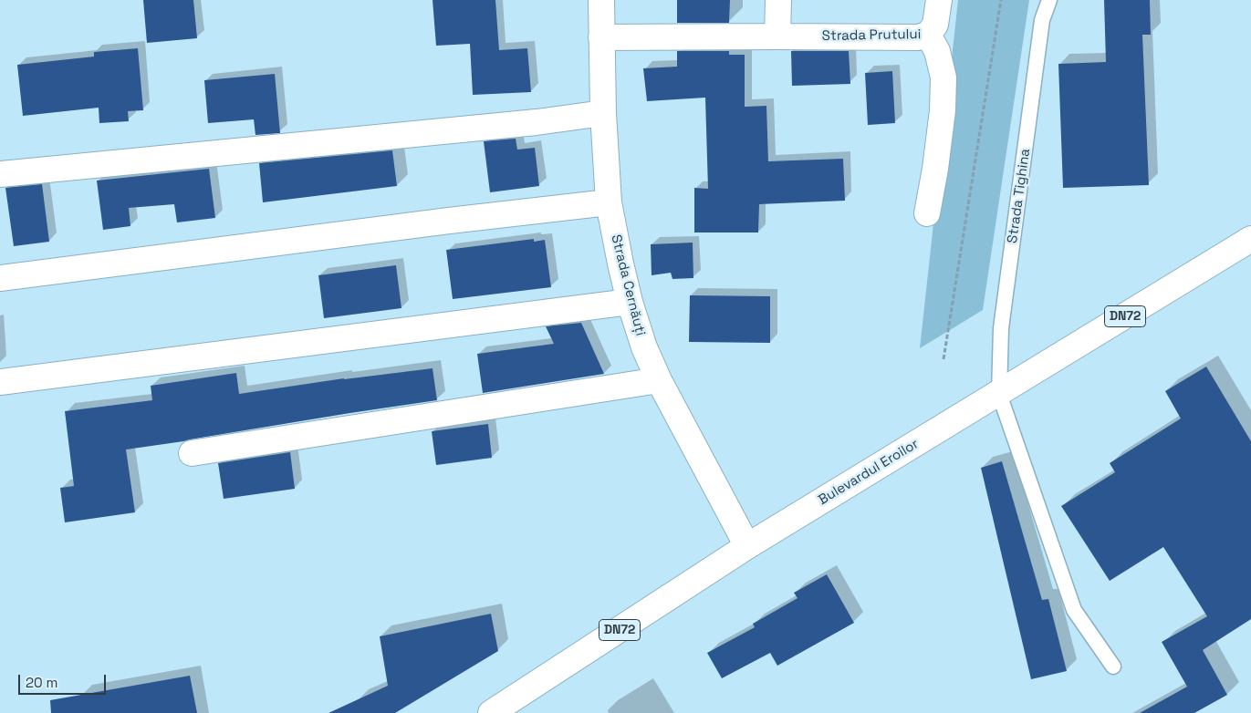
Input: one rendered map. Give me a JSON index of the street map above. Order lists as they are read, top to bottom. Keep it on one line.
{"streets":{"street":["Strada Prutului","Strada Cernăuți","DN72","Bulevardul Eroilor"],"lane":["Strada Tighina"]},"crossings":[["Strada Prutului","Strada Cernăuți"],["Strada Tighina","Bulevardul Eroilor"],["Strada Cernăuți","Bulevardul Eroilor"]],"scale_bar":"20 m"}
